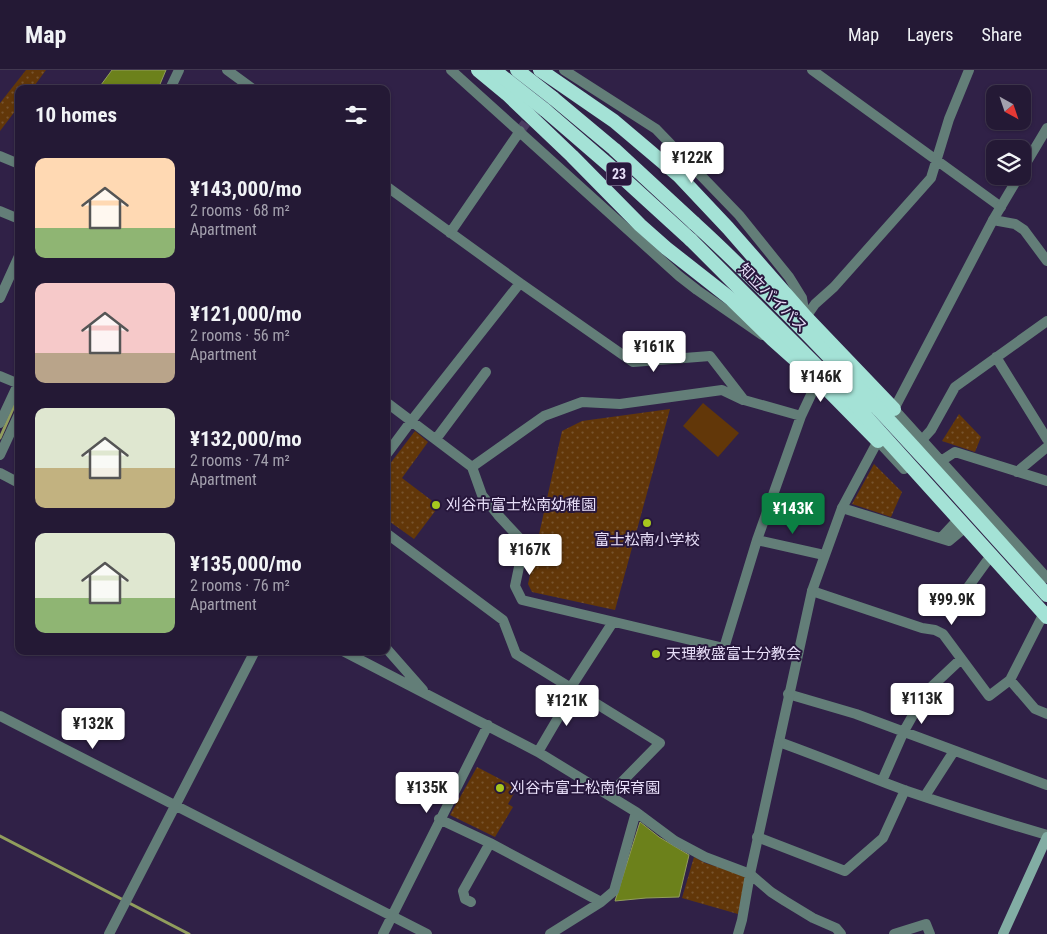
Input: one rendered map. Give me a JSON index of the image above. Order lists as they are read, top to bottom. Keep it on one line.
{"streets":{"highway":["23","知立バイパス"]},"places":["刈谷市富士松南幼稚園","富士松南小学校","天理教盛富士分教会","刈谷市富士松南保育園"],"north":"bottom right","page":{"header":"Map","nav":["Map","Layers","Share"],"heading":"10 homes","price":["¥122K","¥161K","¥146K","¥143K","¥167K","¥99.9K","¥113K","¥121K","¥132K","¥135K"],"list":[{"name":"¥143,000/mo","note":"2 rooms · 68 m² · Apartment"},{"name":"¥121,000/mo","note":"2 rooms · 56 m² · Apartment"},{"name":"¥132,000/mo","note":"2 rooms · 74 m² · Apartment"},{"name":"¥135,000/mo","note":"2 rooms · 76 m² · Apartment"}]}}
